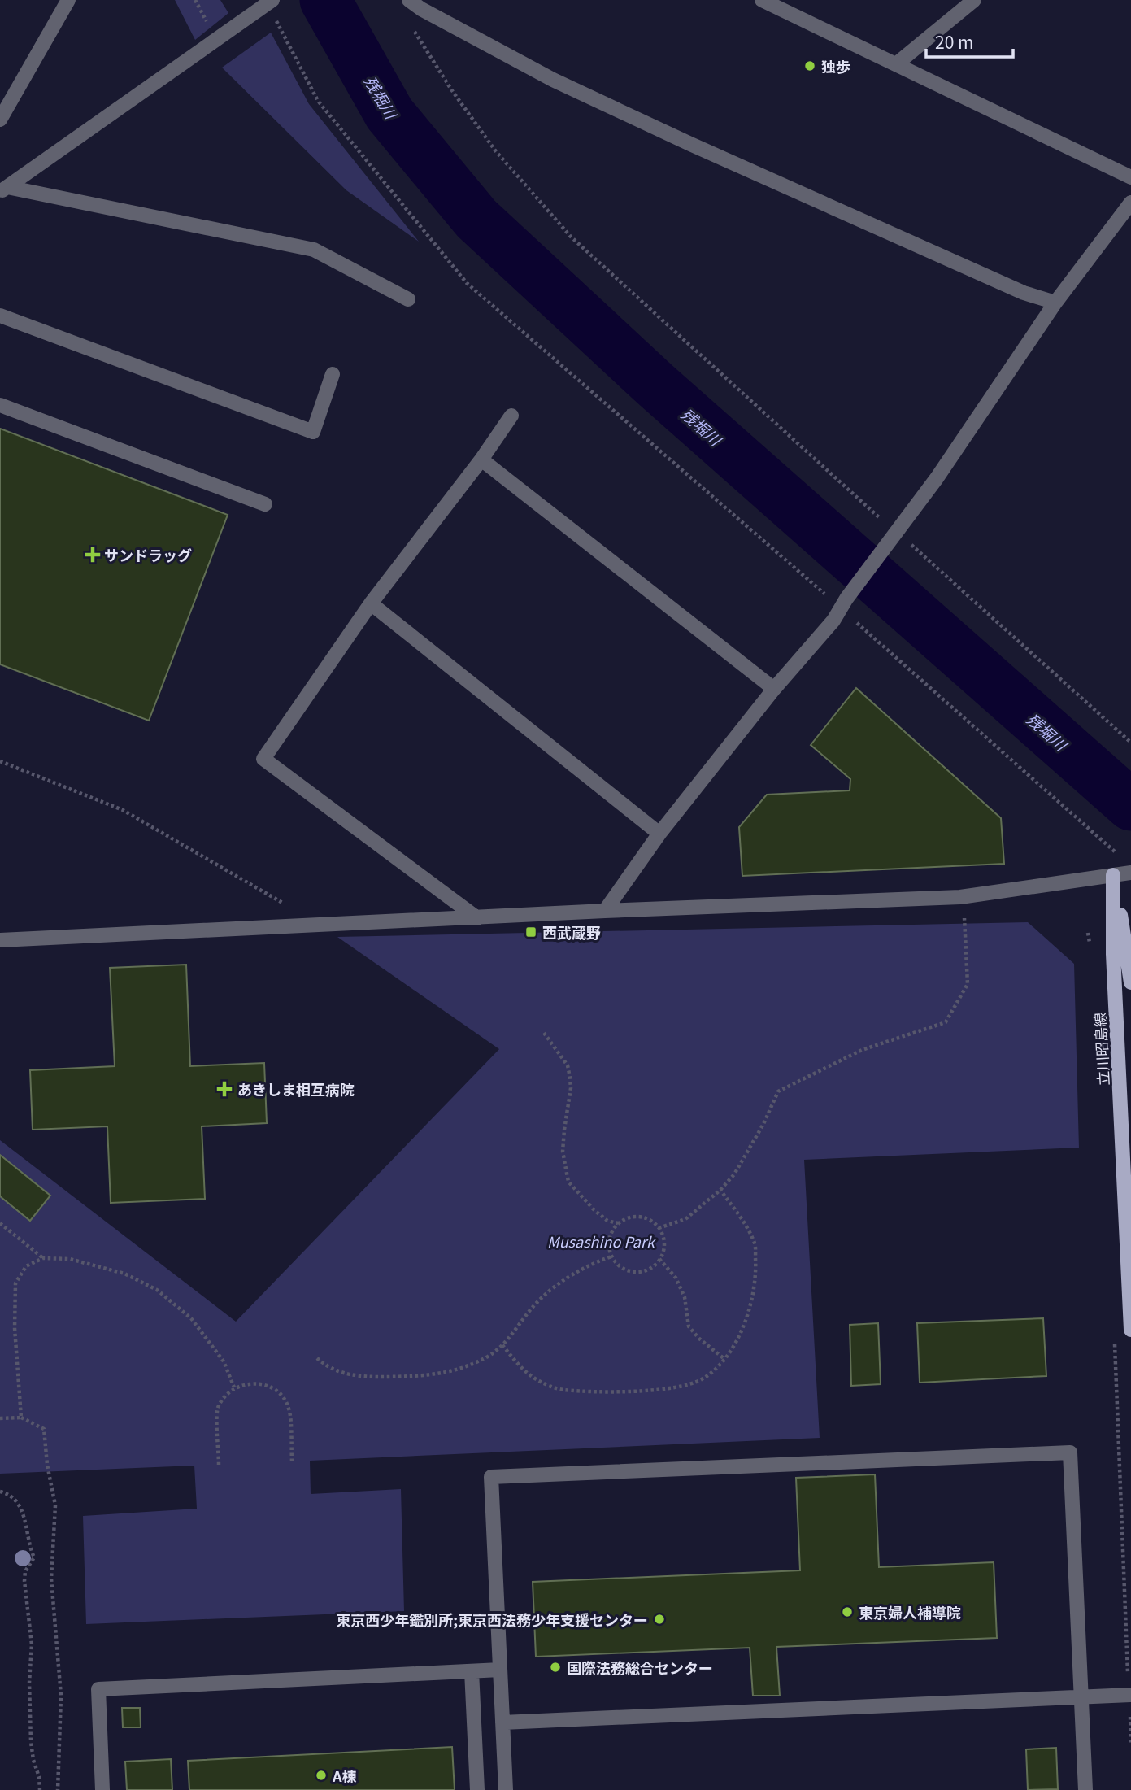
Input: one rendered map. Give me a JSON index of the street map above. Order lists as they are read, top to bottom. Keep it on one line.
{"streets":{"main road":["立川昭島線"]},"water":["残堀川"],"parks":["Musashino Park"],"places":{"other":["独歩","東京婦人補導院","東京西少年鑑別所;東京西法務少年支援センター","国際法務総合センター","A棟"],"health":["サンドラッグ","あきしま相互病院"],"transit":["西武蔵野"]},"scale_bar":"20 m"}
